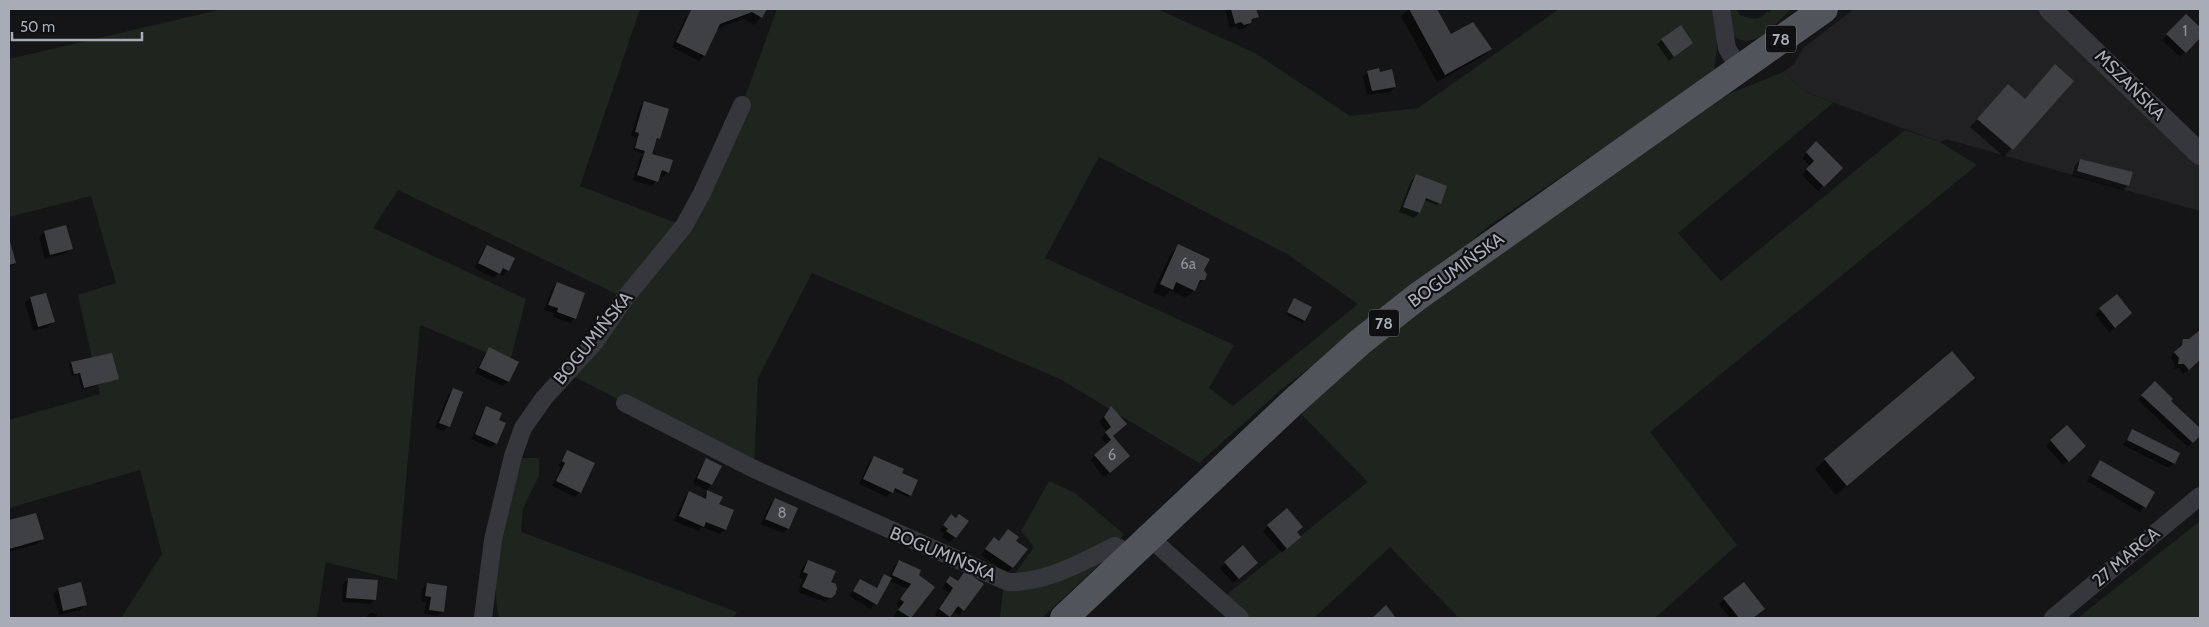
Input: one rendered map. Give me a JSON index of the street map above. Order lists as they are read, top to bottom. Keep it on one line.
{"streets":{"main road":["78","BOGUMIŃSKA"],"street":["MSZAŃSKA","27 MARCA"]},"house_numbers":["1","6a","6","8"],"scale_bar":"50 m"}
